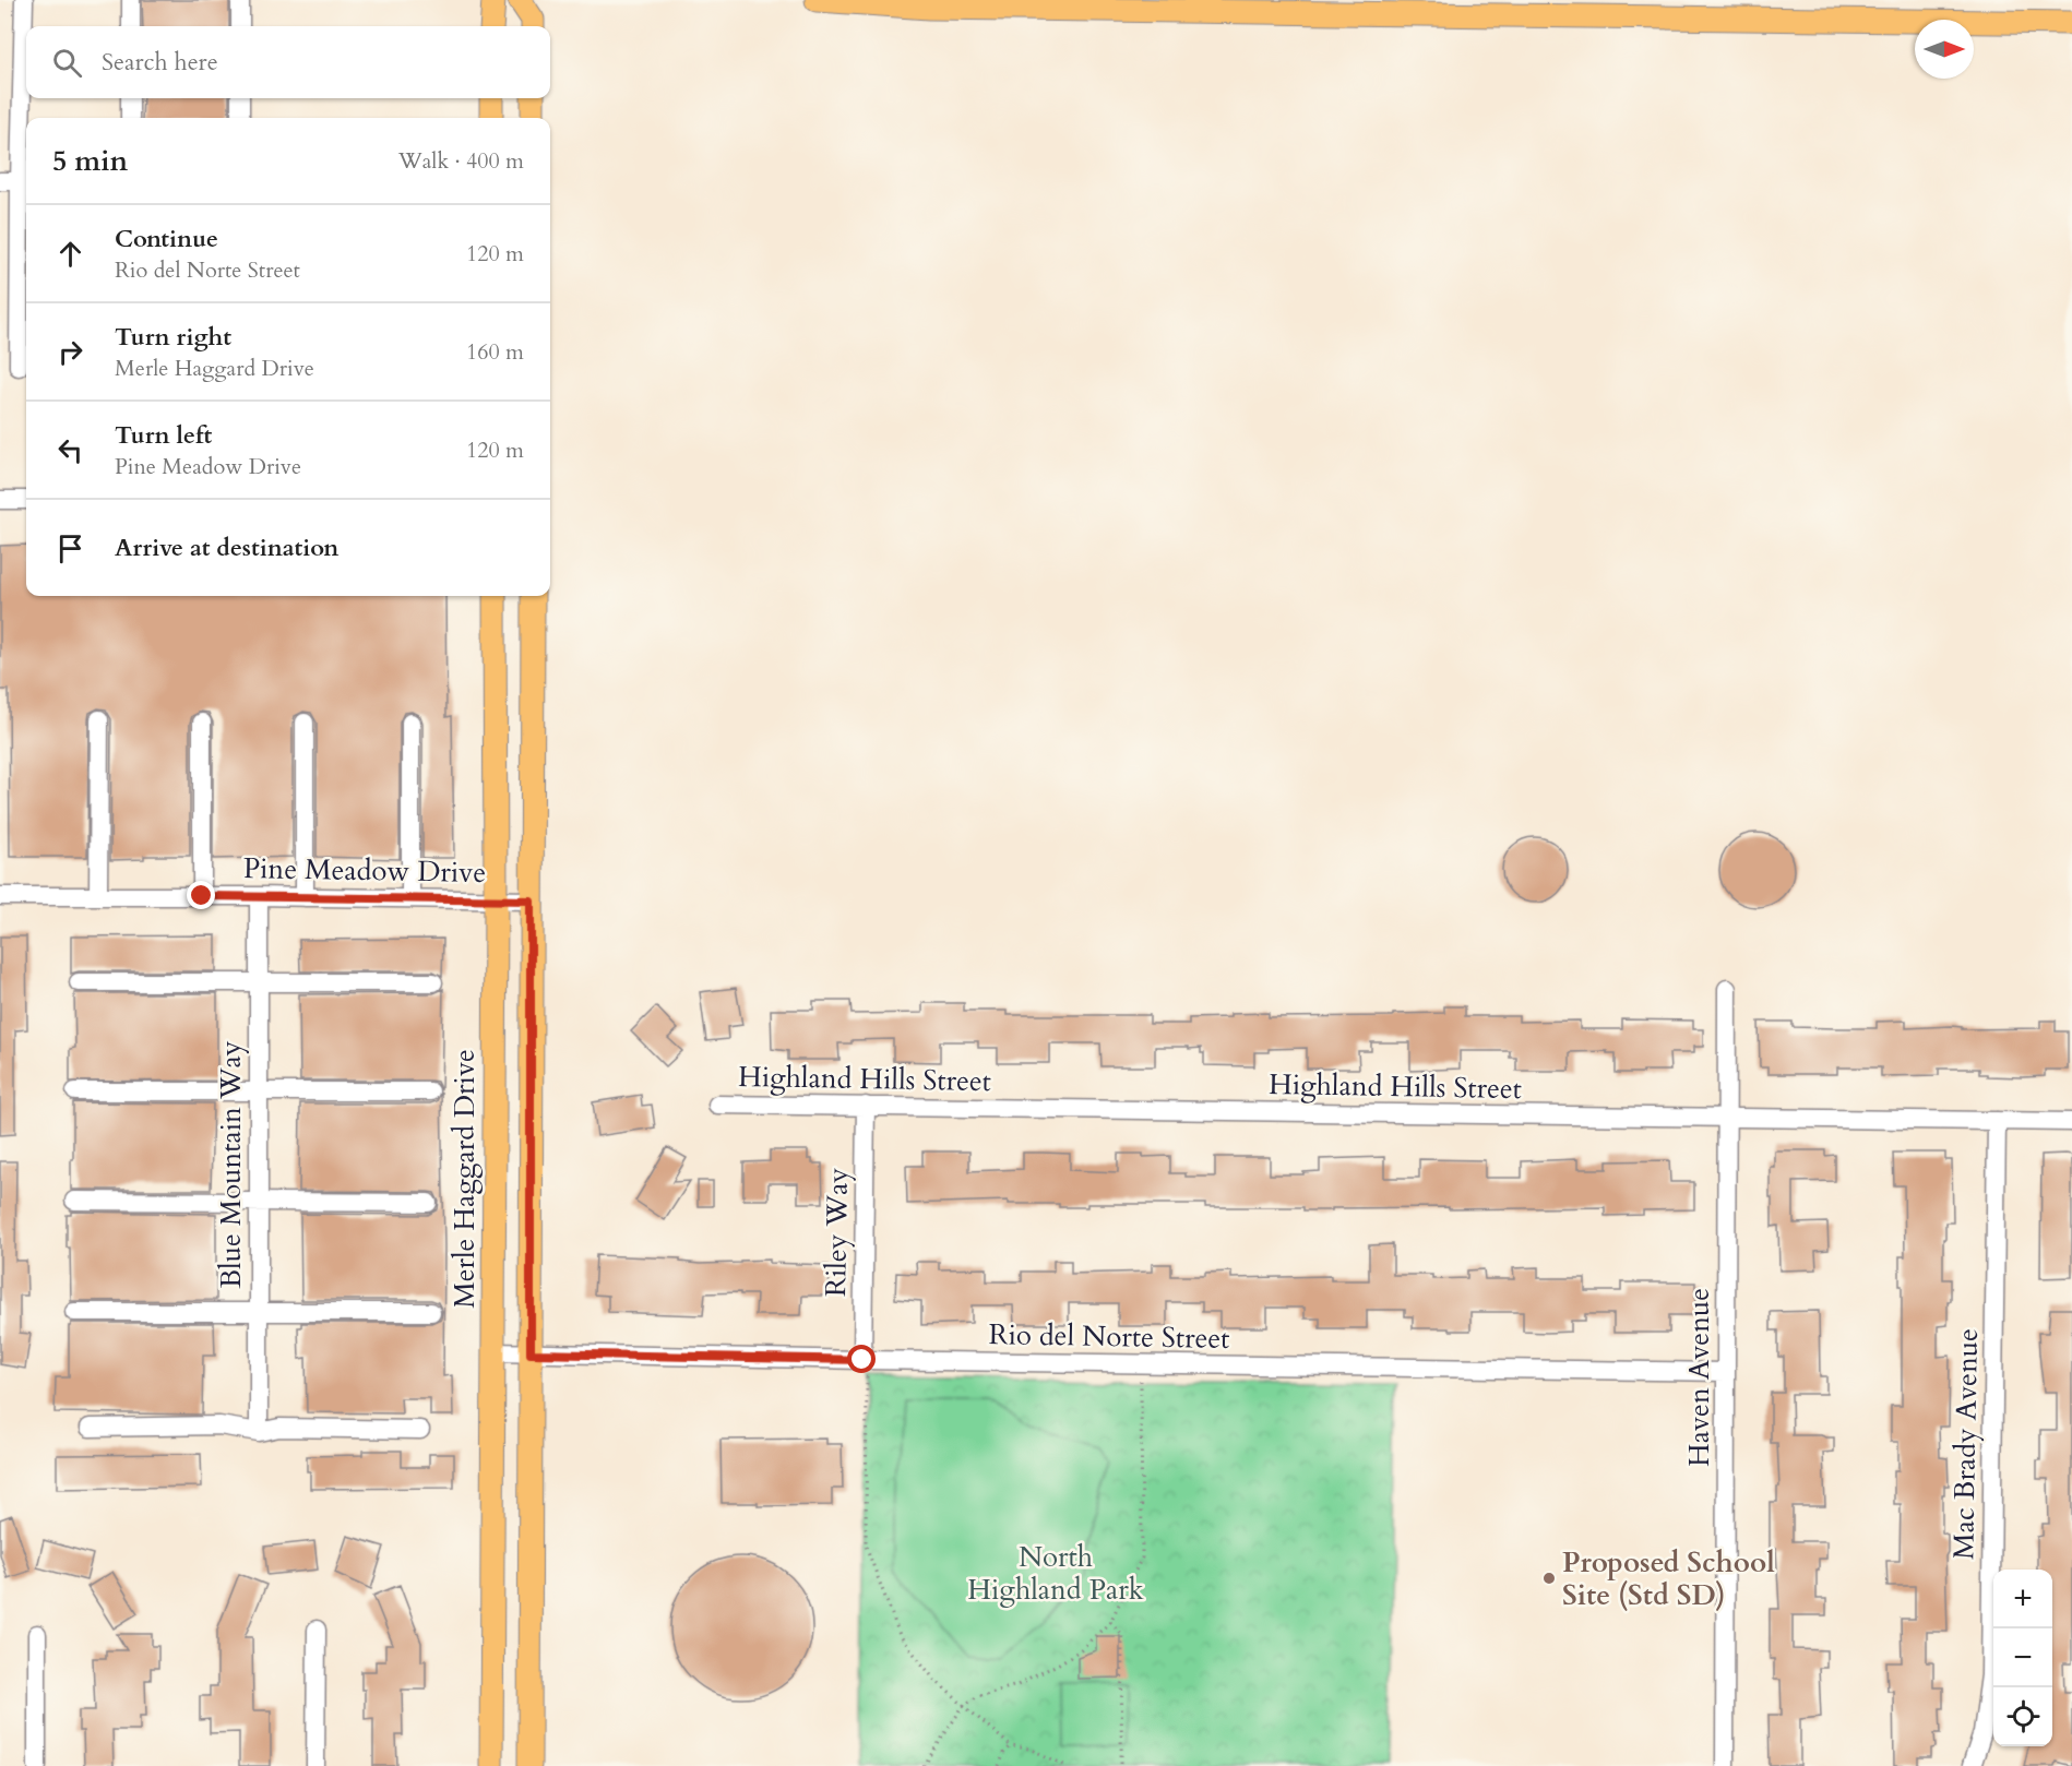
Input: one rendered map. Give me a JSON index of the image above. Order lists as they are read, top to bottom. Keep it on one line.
{"streets":{"main road":["Merle Haggard Drive"],"street":["Pine Meadow Drive","Highland Hills Street","Blue Mountain Way","Riley Way","Rio del Norte Street","Haven Avenue","Mac Brady Avenue"]},"crossings":[["Pine Meadow Drive","Blue Mountain Way"],["Pine Meadow Drive","Merle Haggard Drive"],["Highland Hills Street","Riley Way"],["Highland Hills Street","Haven Avenue"],["Highland Hills Street","Mac Brady Avenue"],["Merle Haggard Drive","Rio del Norte Street"],["Riley Way","Rio del Norte Street"],["Rio del Norte Street","Haven Avenue"]],"parks":["North Highland Park"],"places":["Proposed School Site (Std SD)"],"north":"right","page":{"search":"Search here","heading":["5 min","Walk · 400 m"],"list":[["Continue","Rio del Norte Street","120 m"],["Turn right","Merle Haggard Drive","160 m"],["Turn left","Pine Meadow Drive","120 m"],"Arrive at destination"],"map_buttons":["+","−"]}}
